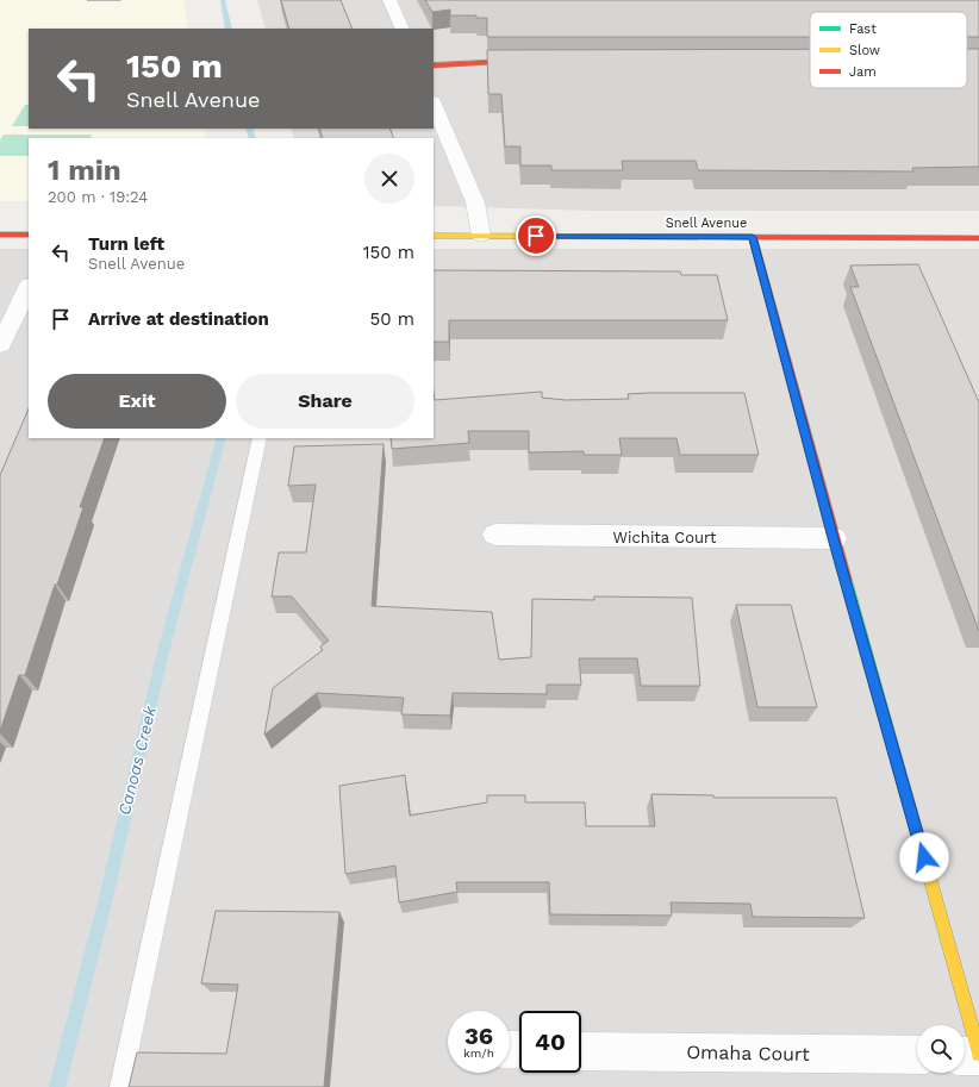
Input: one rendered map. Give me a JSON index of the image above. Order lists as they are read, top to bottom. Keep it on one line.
{"streets":{"street":["Snell Avenue","Wichita Court","Omaha Court"]},"water":["Canoas Creek"],"legend":["Fast","Slow","Jam"],"page":{"turn":["150 m","Snell Avenue"],"heading":["1 min","200 m · 19:24"],"list":[{"name":"Turn left","note":"Snell Avenue","value":"150 m"},{"name":"Arrive at destination","value":"50 m"}],"buttons":["Exit","Share"],"speed":"36 km/h","limit":"40"}}
